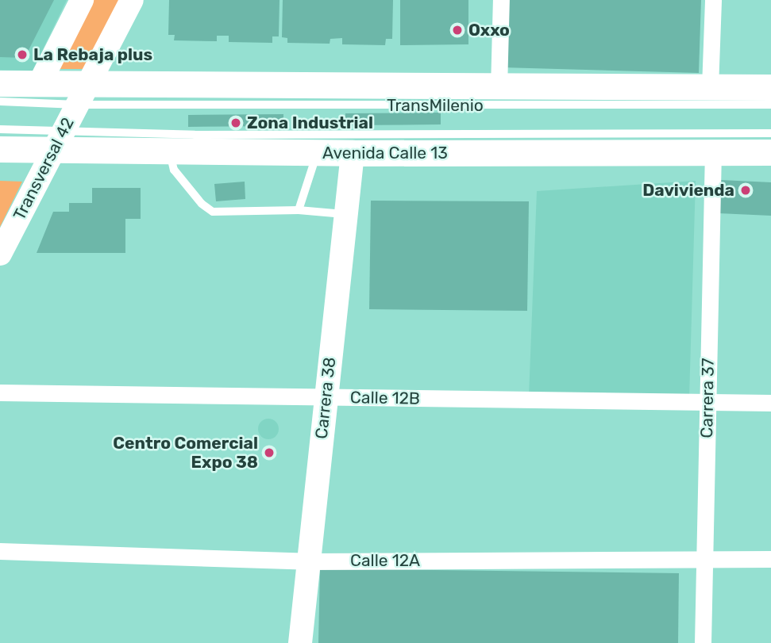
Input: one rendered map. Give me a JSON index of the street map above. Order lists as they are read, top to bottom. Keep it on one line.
{"streets":{"main road":["Avenida Calle 13"],"street":["Transversal 42","Carrera 38","Calle 12B","Carrera 37","Calle 12A"],"lane":["TransMilenio"]},"crossings":[["TransMilenio","Avenida Calle 13"],["TransMilenio","Transversal 42"],["Avenida Calle 13","Transversal 42"],["Avenida Calle 13","Carrera 38"],["Avenida Calle 13","Carrera 37"],["Carrera 38","Calle 12B"],["Carrera 38","Calle 12A"],["Calle 12B","Carrera 37"],["Carrera 37","Calle 12A"]],"places":["Oxxo","La Rebaja plus","Zona Industrial","Davivienda","Centro Comercial Expo 38"]}
